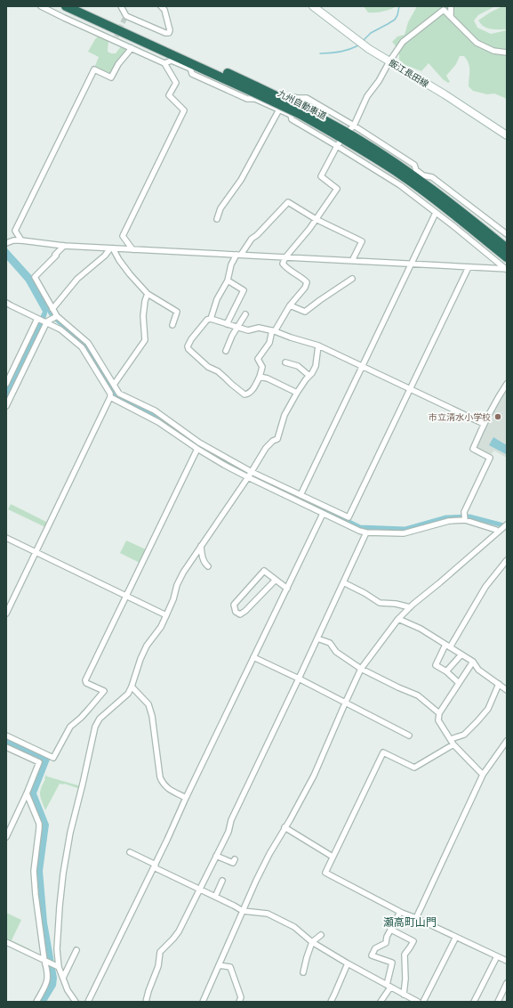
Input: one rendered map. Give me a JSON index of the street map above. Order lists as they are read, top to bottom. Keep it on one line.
{"streets":{"highway":["九州自動車道"],"main road":["飯江長田線"]},"districts":["瀬高町山門"],"places":["市立清水小学校"]}
